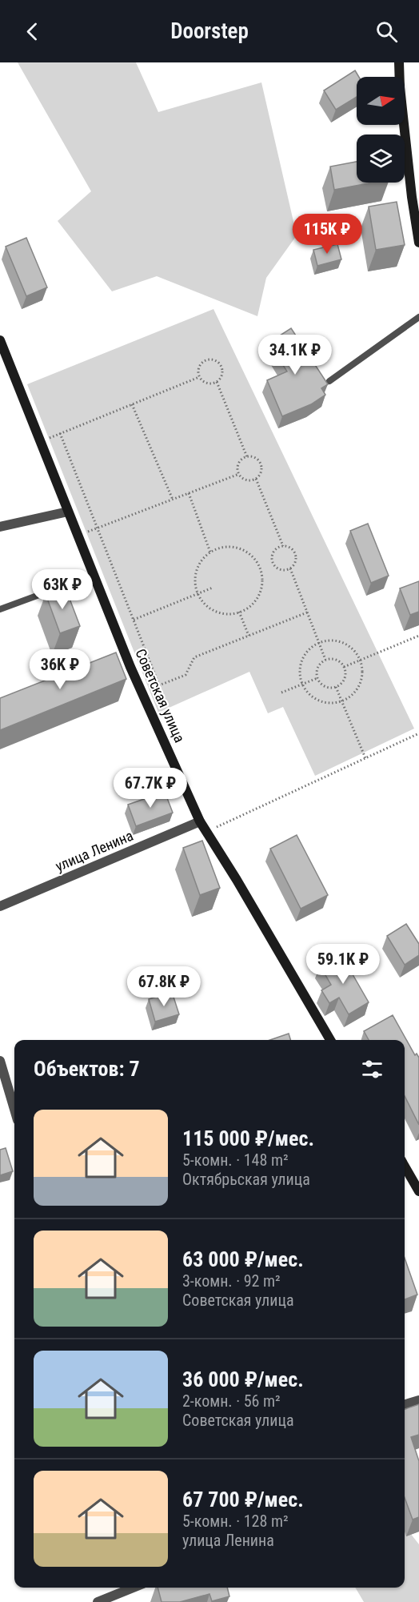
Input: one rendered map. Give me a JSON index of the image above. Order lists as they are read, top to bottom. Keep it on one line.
{"streets":{"street":["Советская улица","улица Ленина"]},"crossings":[["Советская улица","улица Ленина"]],"north":"right","page":{"header":"Doorstep","price":["115K ₽","34.1K ₽","63K ₽","36K ₽","67.7K ₽","59.1K ₽","67.8K ₽"],"heading":"Объектов: 7","list":[{"name":"115 000 ₽/мес.","note":"5-комн. · 148 m² · Октябрьская улица"},{"name":"63 000 ₽/мес.","note":"3-комн. · 92 m² · Советская улица"},{"name":"36 000 ₽/мес.","note":"2-комн. · 56 m² · Советская улица"},{"name":"67 700 ₽/мес.","note":"5-комн. · 128 m² · улица Ленина"}]}}
